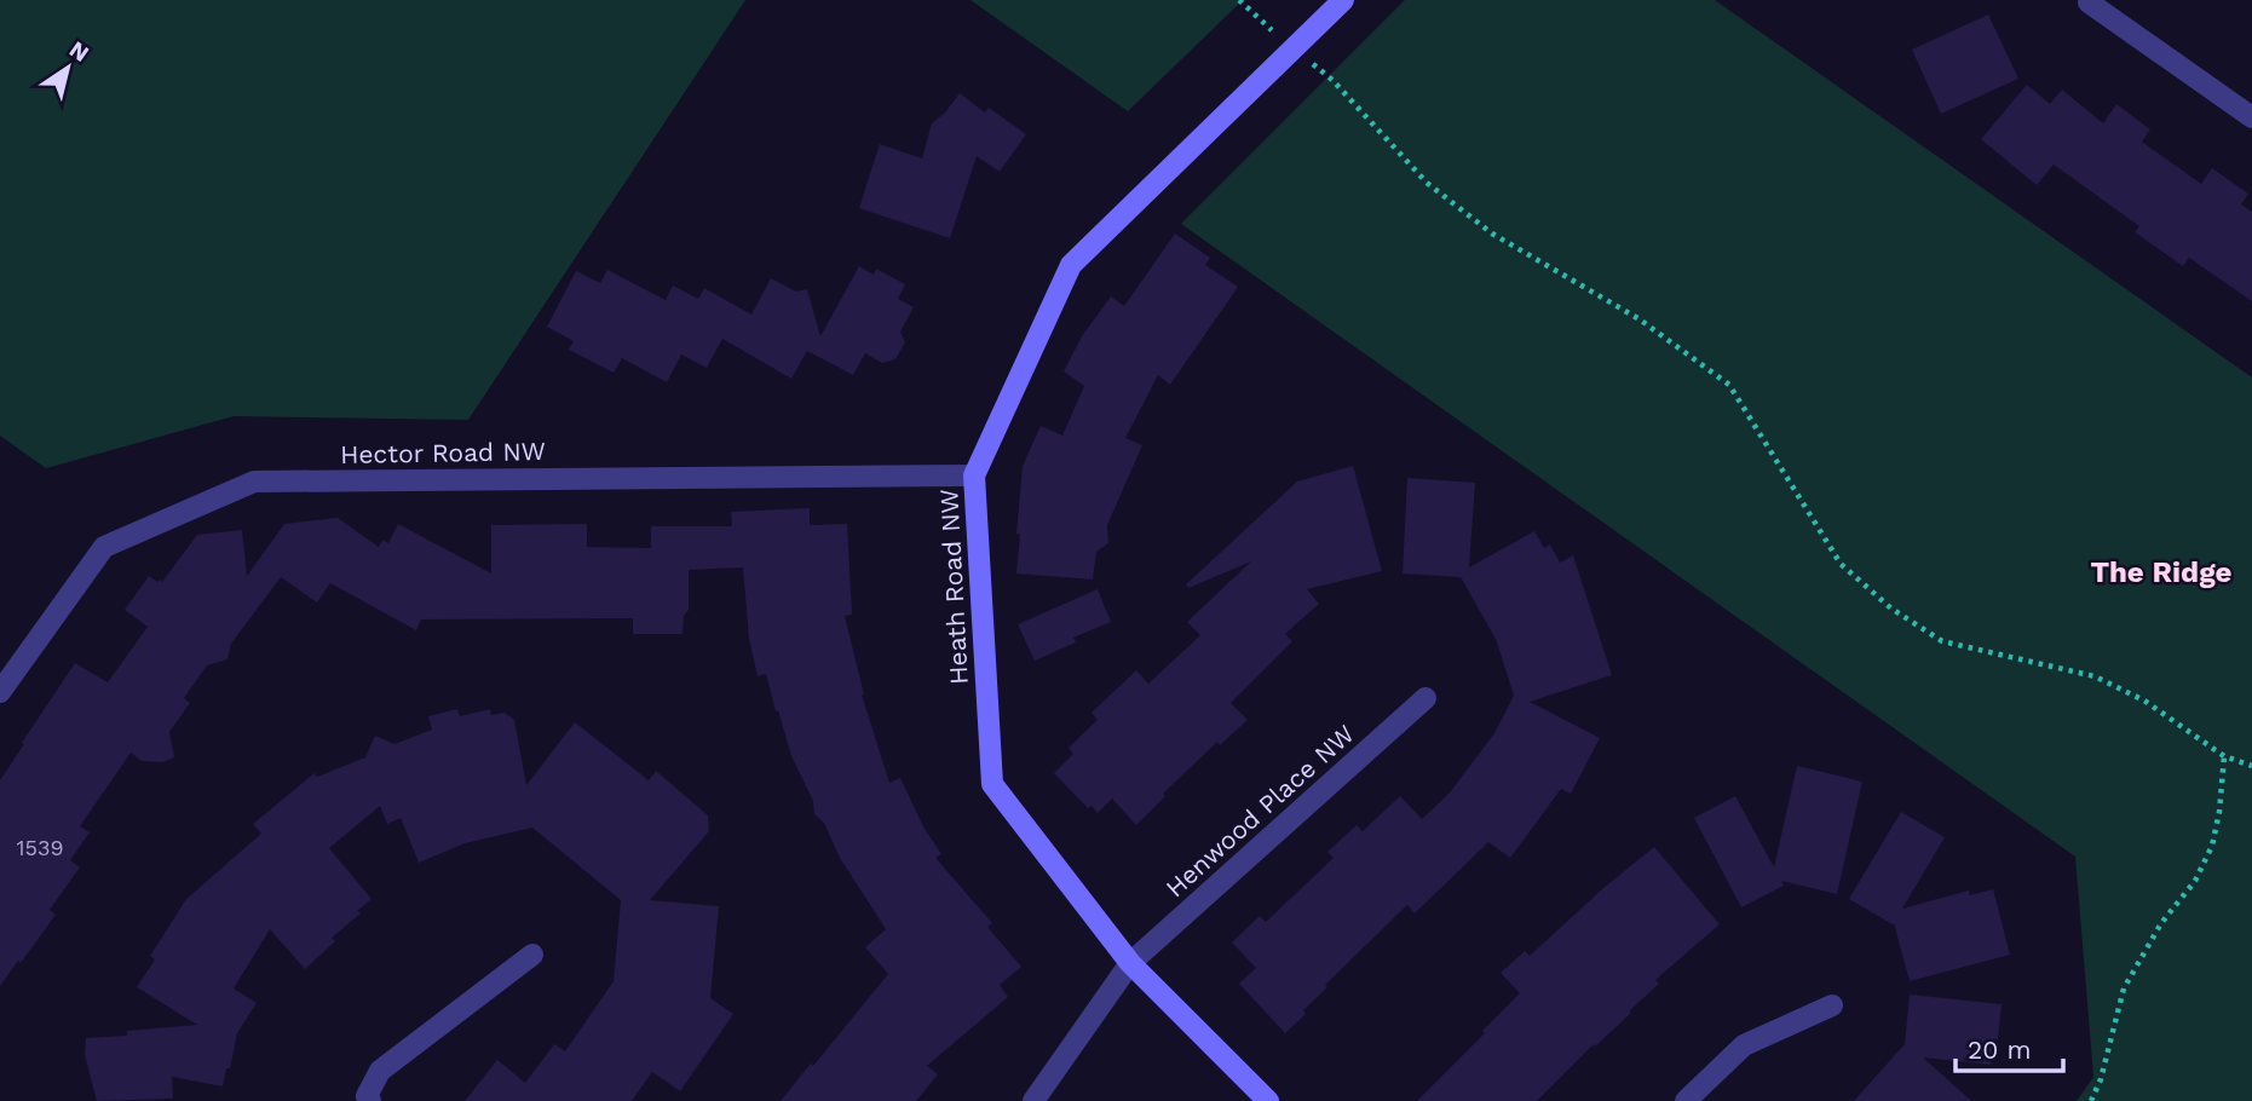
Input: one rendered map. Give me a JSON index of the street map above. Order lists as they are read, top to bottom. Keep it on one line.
{"streets":{"street":["Hector Road NW","Heath Road NW","Henwood Place NW"]},"crossings":[["Hector Road NW","Heath Road NW"],["Heath Road NW","Henwood Place NW"]],"districts":["The Ridge"],"house_numbers":["1539"],"scale_bar":"20 m","north":"top right"}
